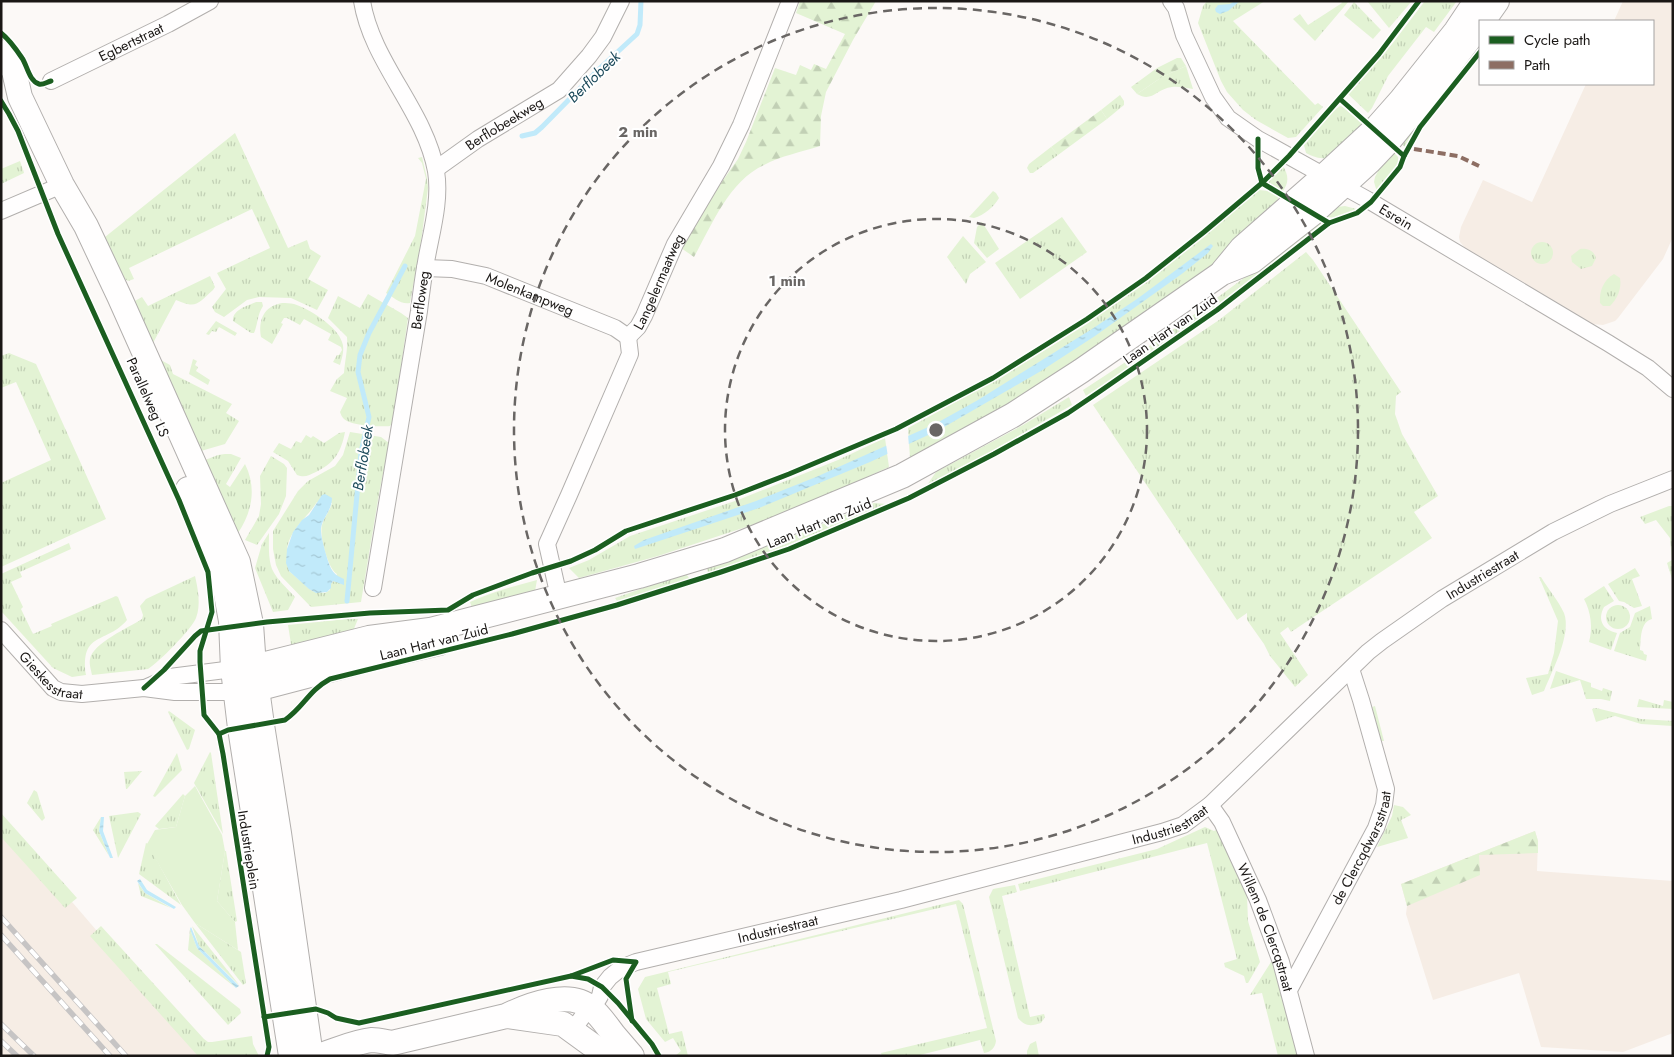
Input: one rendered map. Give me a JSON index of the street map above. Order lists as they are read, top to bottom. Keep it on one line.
{"streets":{"main road":["Laan Hart van Zuid","Parallelweg LS","Industrieplein"],"street":["Egbertstraat","Berflobeekweg","Esrein","Langelermaatweg","Molenkampweg","Berfloweg","Industriestraat","Gieskesstraat","de Clercqdwarsstraat","Willem de Clercqstraat"]},"crossings":[["Berflobeekweg","Berfloweg"],["Esrein","Laan Hart van Zuid"],["Langelermaatweg","Molenkampweg"],["Langelermaatweg","Laan Hart van Zuid"],["Molenkampweg","Berfloweg"],["Laan Hart van Zuid","Gieskesstraat"],["Laan Hart van Zuid","Industrieplein"],["Parallelweg LS","Industrieplein"],["Industriestraat","de Clercqdwarsstraat"],["Industriestraat","Willem de Clercqstraat"],["Gieskesstraat","Industrieplein"],["de Clercqdwarsstraat","Willem de Clercqstraat"]],"water":["Berflobeek"],"legend":["Cycle path","Path"],"rings":["2 min","1 min"]}
